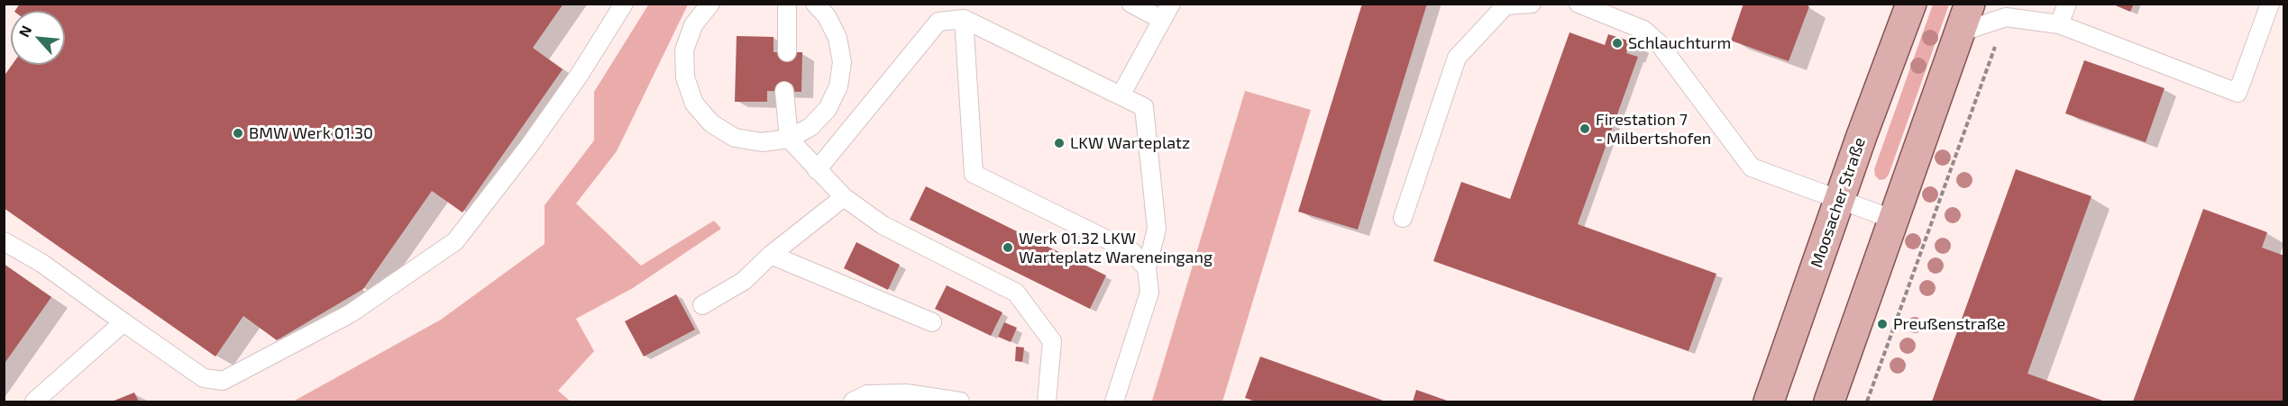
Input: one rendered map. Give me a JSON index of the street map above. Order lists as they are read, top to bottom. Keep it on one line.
{"streets":{"main road":["Moosacher Straße"]},"places":["Schlauchturm","Firestation 7 - Milbertshofen","BMW Werk 01.30","LKW Warteplatz","Werk 01.32 LKW Warteplatz Wareneingang","Preußenstraße"],"north":"top left"}
